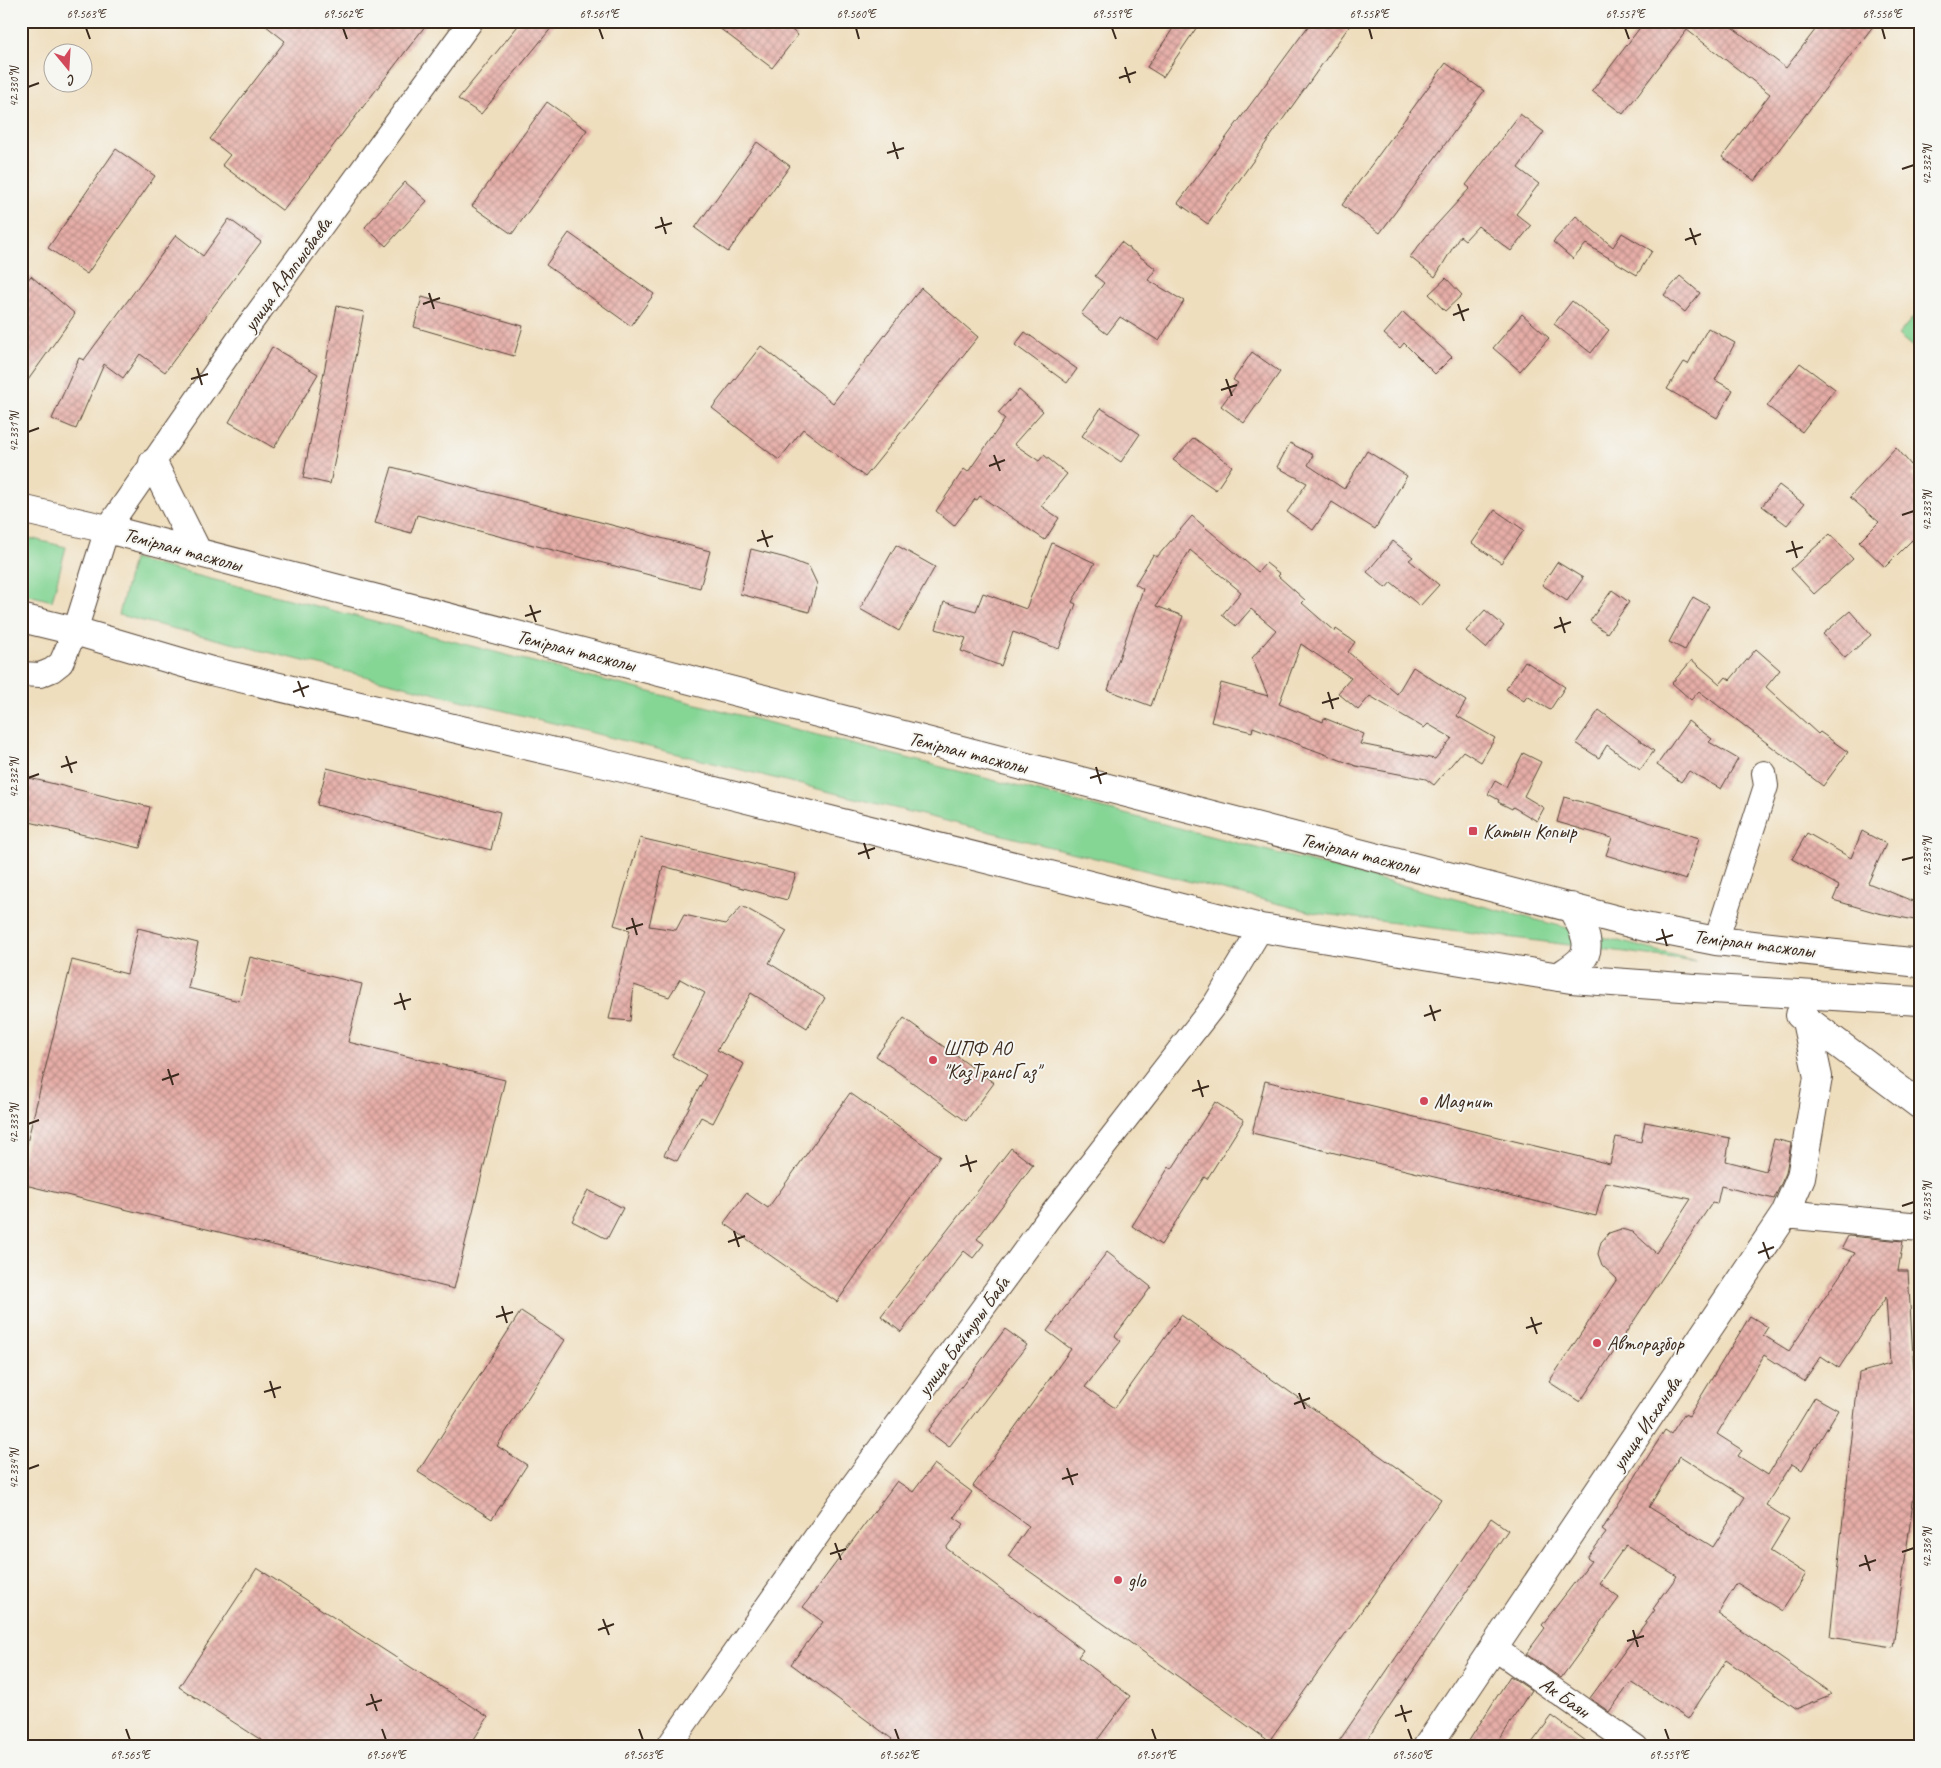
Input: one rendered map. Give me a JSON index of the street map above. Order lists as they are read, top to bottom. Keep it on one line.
{"streets":{"main road":["Темірлан тасжолы","улица Исханова"],"street":["улица А.Алпысбаева","улица Байтулы Баба","Ак Баян"]},"crossings":[["улица А.Алпысбаева","Темірлан тасжолы"],["улица Исханова","Ак Баян"]],"places":{"transit":["Катын Копыр"],"other":["ШПФ АО \"КазТрансГаз\"","Magnum","Авторазбор","glo"]},"north":"bottom","coordinates":["69.563°E","69.562°E","69.561°E","69.560°E","69.559°E","69.558°E","69.557°E","69.556°E","42.330°N","42.332°N","42.331°N","42.333°N","42.334°N","42.335°N","42.336°N","69.565°E","69.564°E"]}
